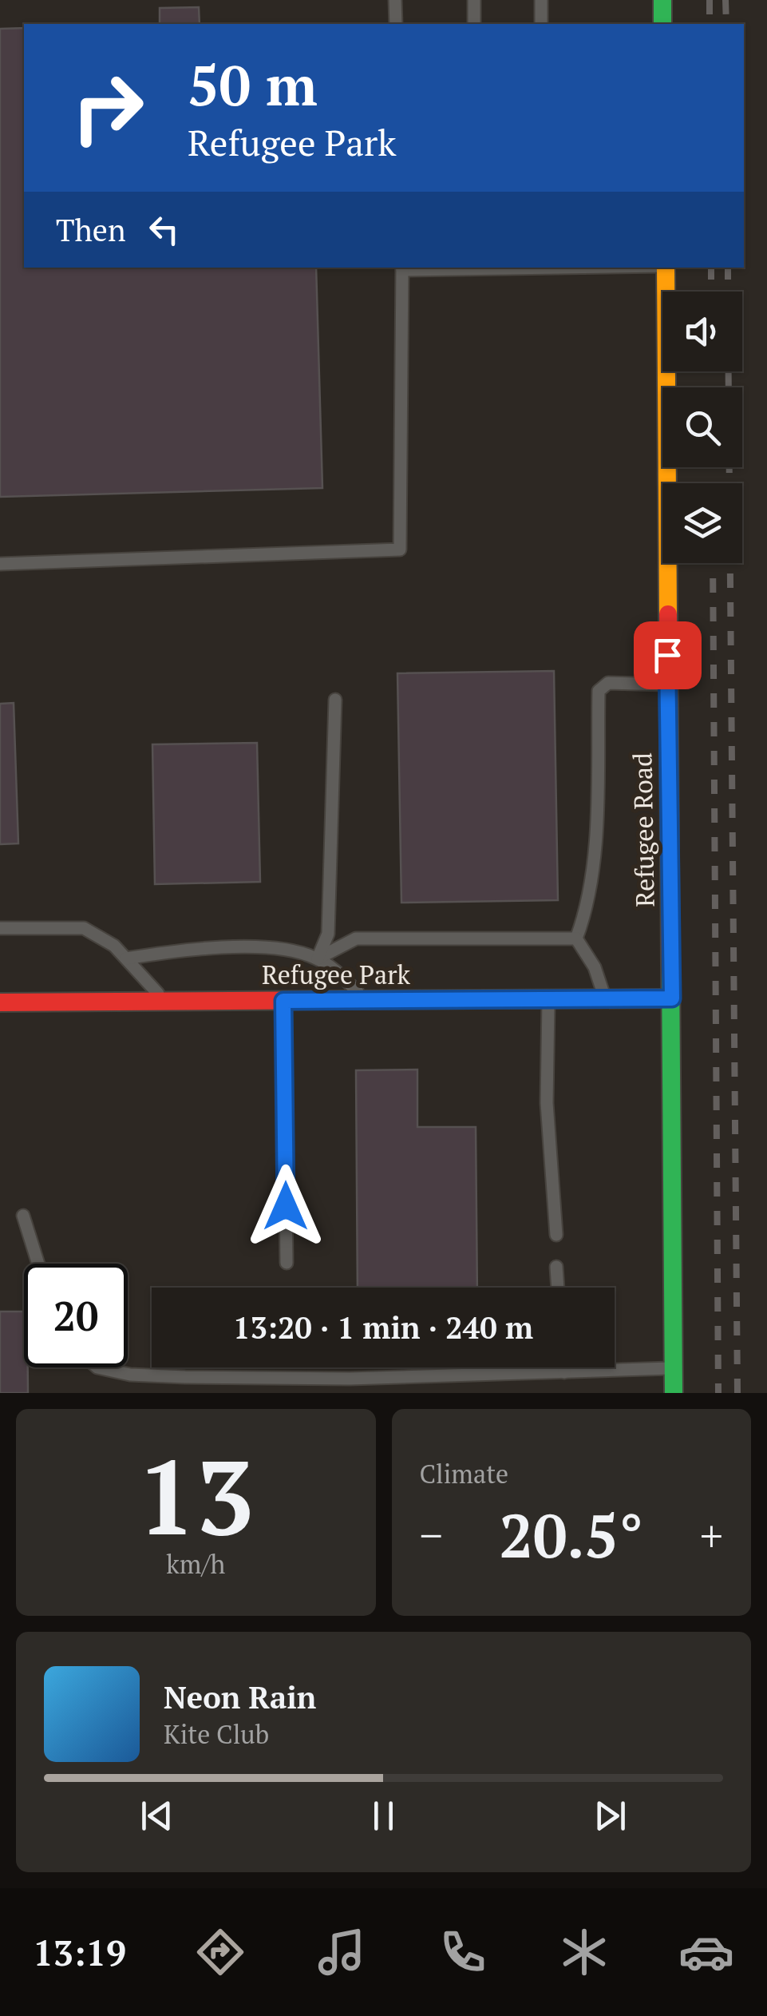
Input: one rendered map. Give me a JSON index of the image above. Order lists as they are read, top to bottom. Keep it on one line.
{"streets":{"main road":["Refugee Road","Refugee Park"]},"crossings":[["Refugee Road","Refugee Park"]],"page":{"turn":["50 m","Refugee Park"],"then":"Then","limit":"20","trip":"13:20 · 1 min · 240 m","tile":[["13","km/h"],"Climate"],"heat":["−","20.5°","+"],"song":["Neon Rain","Kite Club"],"tabs":"13:19"}}
